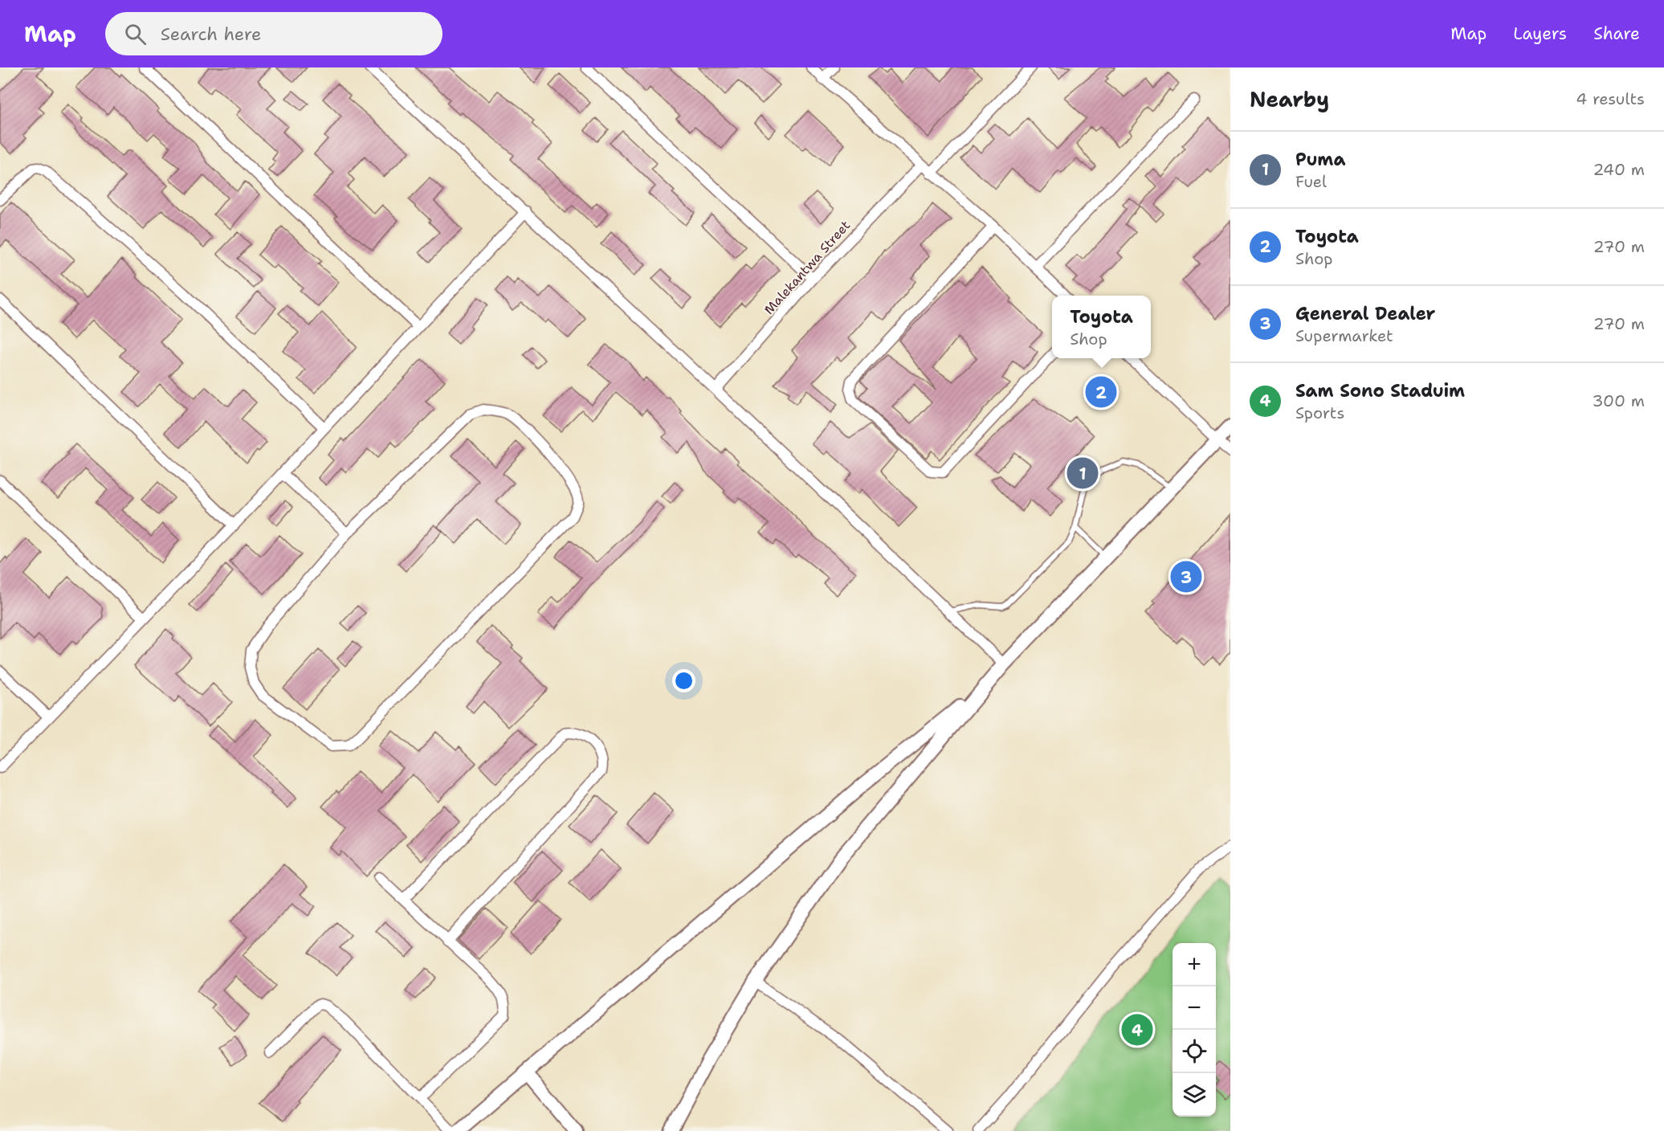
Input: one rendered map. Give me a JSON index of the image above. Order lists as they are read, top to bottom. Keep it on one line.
{"streets":{"street":["Malekantwa Street"]},"page":{"header":"Map","search":"Search here","nav":["Map","Layers","Share"],"heading":["Nearby","4 results"],"list":[{"mark":"1","name":"Puma","note":"Fuel","value":"240 m"},{"mark":"2","name":"Toyota","note":"Shop","value":"270 m"},{"mark":"3","name":"General Dealer","note":"Supermarket","value":"270 m"},{"mark":"4","name":"Sam Sono Staduim","note":"Sports","value":"300 m"}],"popup":["Toyota","Shop"],"pins":["2","1","3","4"],"map_buttons":["+","−"]}}
